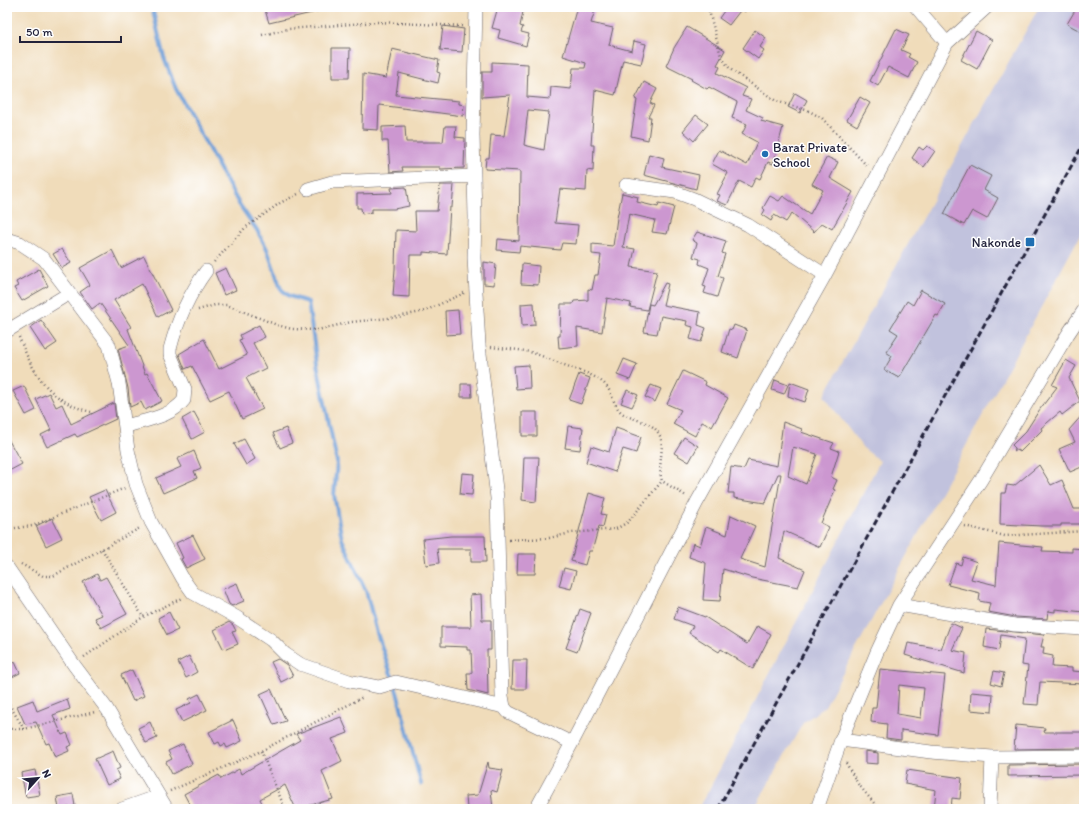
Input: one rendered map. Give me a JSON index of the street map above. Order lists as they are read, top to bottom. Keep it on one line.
{"places":{"other":["Barat Private School"],"transit":["Nakonde"]},"scale_bar":"50 m","north":"top right"}
